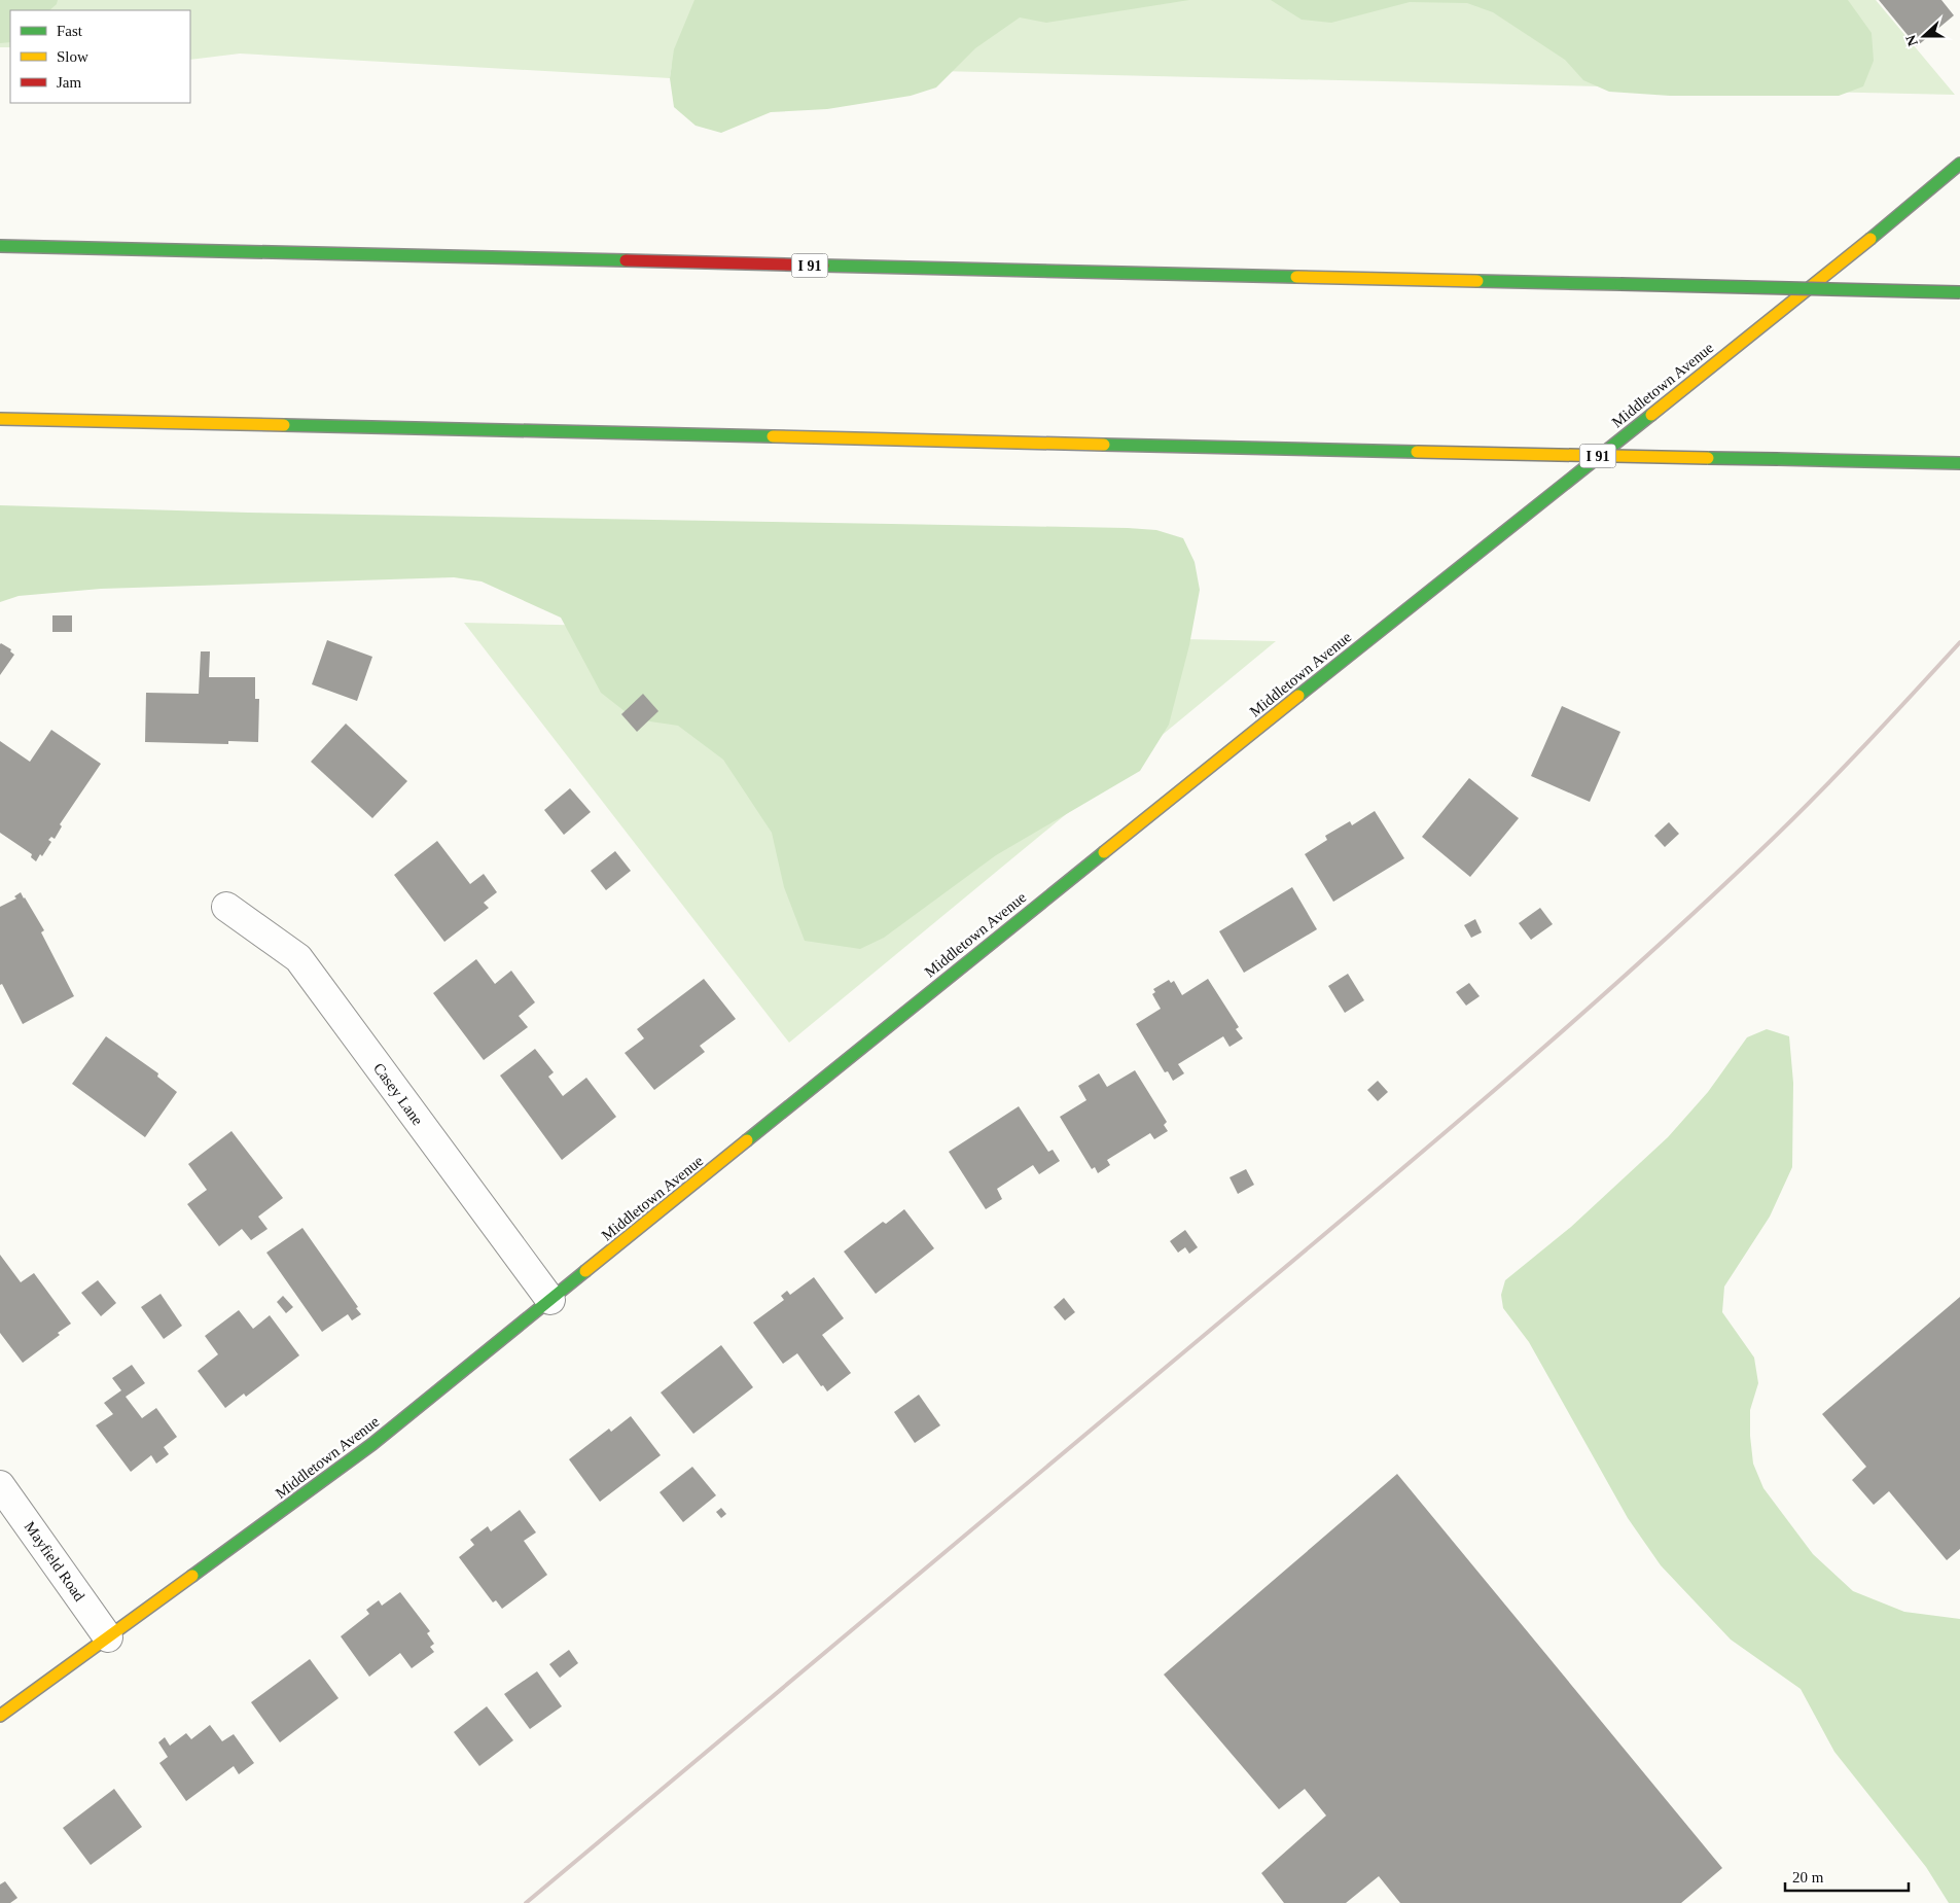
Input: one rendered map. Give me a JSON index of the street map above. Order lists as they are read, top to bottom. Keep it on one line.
{"streets":{"main road":["I 91","Middletown Avenue"],"street":["Casey Lane","Mayfield Road"]},"crossings":[["Middletown Avenue","Casey Lane"],["Middletown Avenue","Mayfield Road"]],"legend":["Fast","Slow","Jam"],"scale_bar":"20 m","north":"left"}
